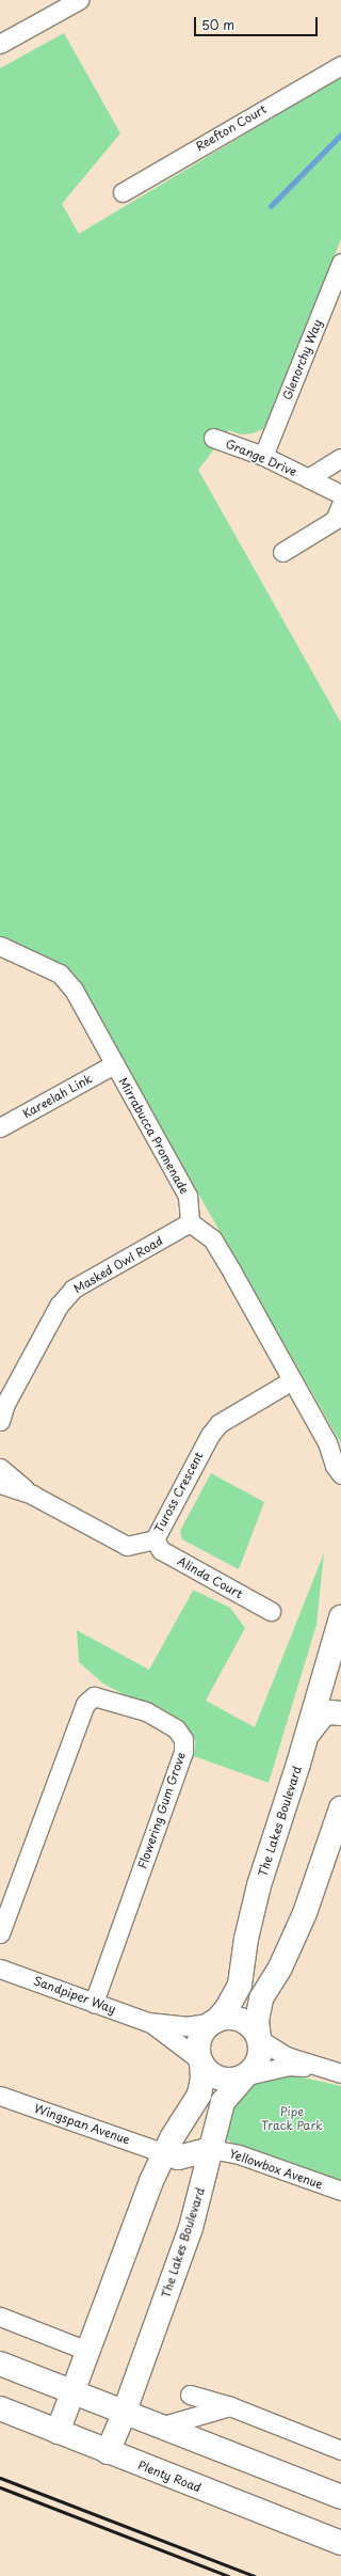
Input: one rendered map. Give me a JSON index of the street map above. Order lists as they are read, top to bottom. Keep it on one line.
{"streets":{"main road":["The Lakes Boulevard","Plenty Road"],"street":["Reefton Court","Glenorchy Way","Grange Drive","Kareelah Link","Mirrabucca Promenade","Masked Owl Road","Tuross Crescent","Alinda Court","Flowering Gum Grove","Sandpiper Way","Wingspan Avenue","Yellowbox Avenue"]},"crossings":[["Glenorchy Way","Grange Drive"],["Kareelah Link","Mirrabucca Promenade"],["Mirrabucca Promenade","Masked Owl Road"],["Tuross Crescent","Alinda Court"],["Flowering Gum Grove","Sandpiper Way"],["The Lakes Boulevard","Sandpiper Way"],["The Lakes Boulevard","Yellowbox Avenue"],["The Lakes Boulevard","Plenty Road"]],"parks":["Pipe Track Park"],"scale_bar":"50 m"}
